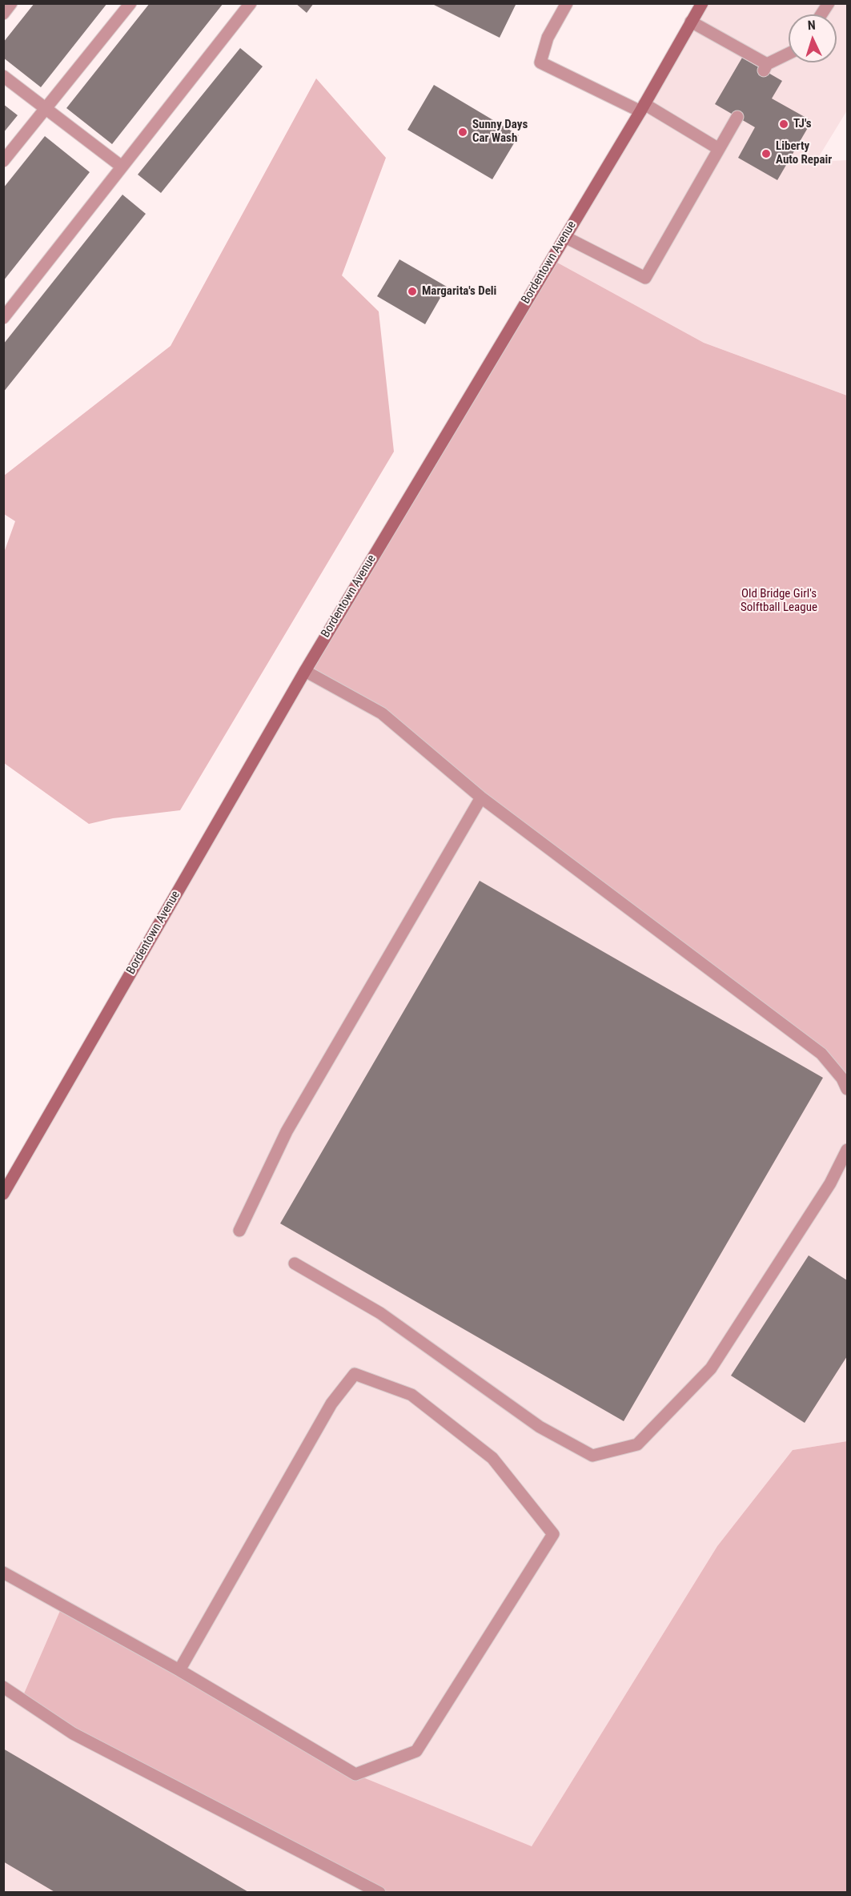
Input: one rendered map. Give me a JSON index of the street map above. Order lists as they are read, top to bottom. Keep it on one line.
{"streets":{"street":["Bordentown Avenue"]},"parks":["Old Bridge Girl's Solftball League"],"places":["TJ's","Sunny Days Car Wash","Liberty Auto Repair","Margarita's Deli"],"north":"top"}
